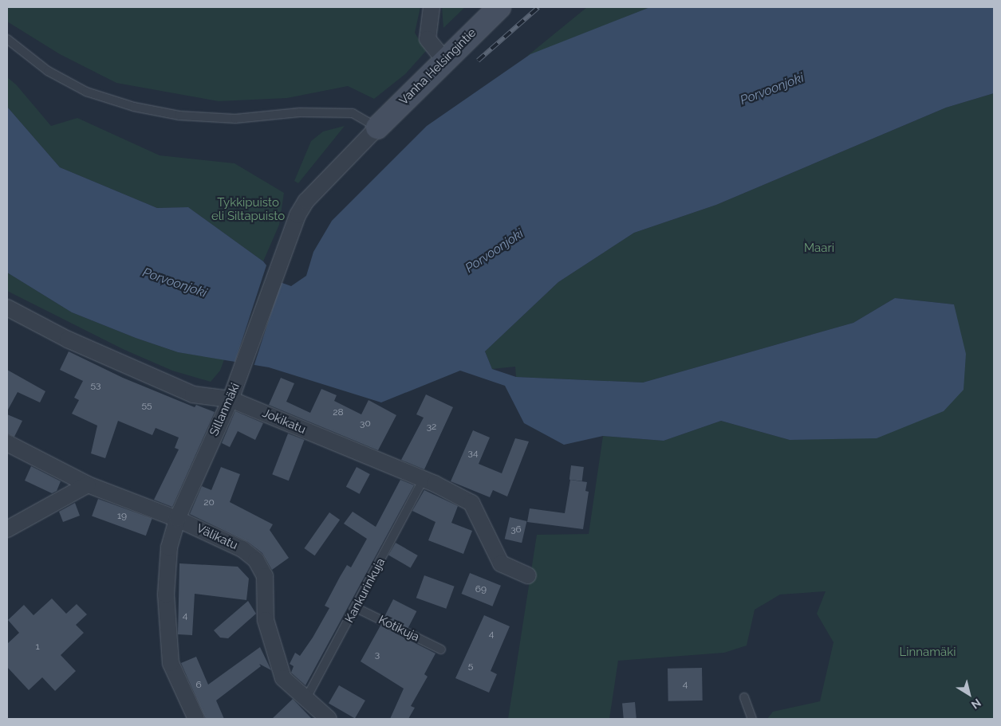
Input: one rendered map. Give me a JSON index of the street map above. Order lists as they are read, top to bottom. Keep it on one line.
{"streets":{"street":["Vanha Helsingintie","Sillanmäki","Jokikatu","Välikatu"],"lane":["Kankurinkuja","Kotikuja"]},"crossings":[["Vanha Helsingintie","Sillanmäki"],["Sillanmäki","Jokikatu"],["Sillanmäki","Välikatu"],["Jokikatu","Kankurinkuja"],["Välikatu","Kankurinkuja"],["Kankurinkuja","Kotikuja"]],"water":["Porvoonjoki"],"parks":["Tykkipuisto eli Siltapuisto","Maari","Linnamäki"],"house_numbers":["53","55","28","30","32","34","20","19","36","69","4","4","1","3","5","4","6"],"north":"bottom right"}
